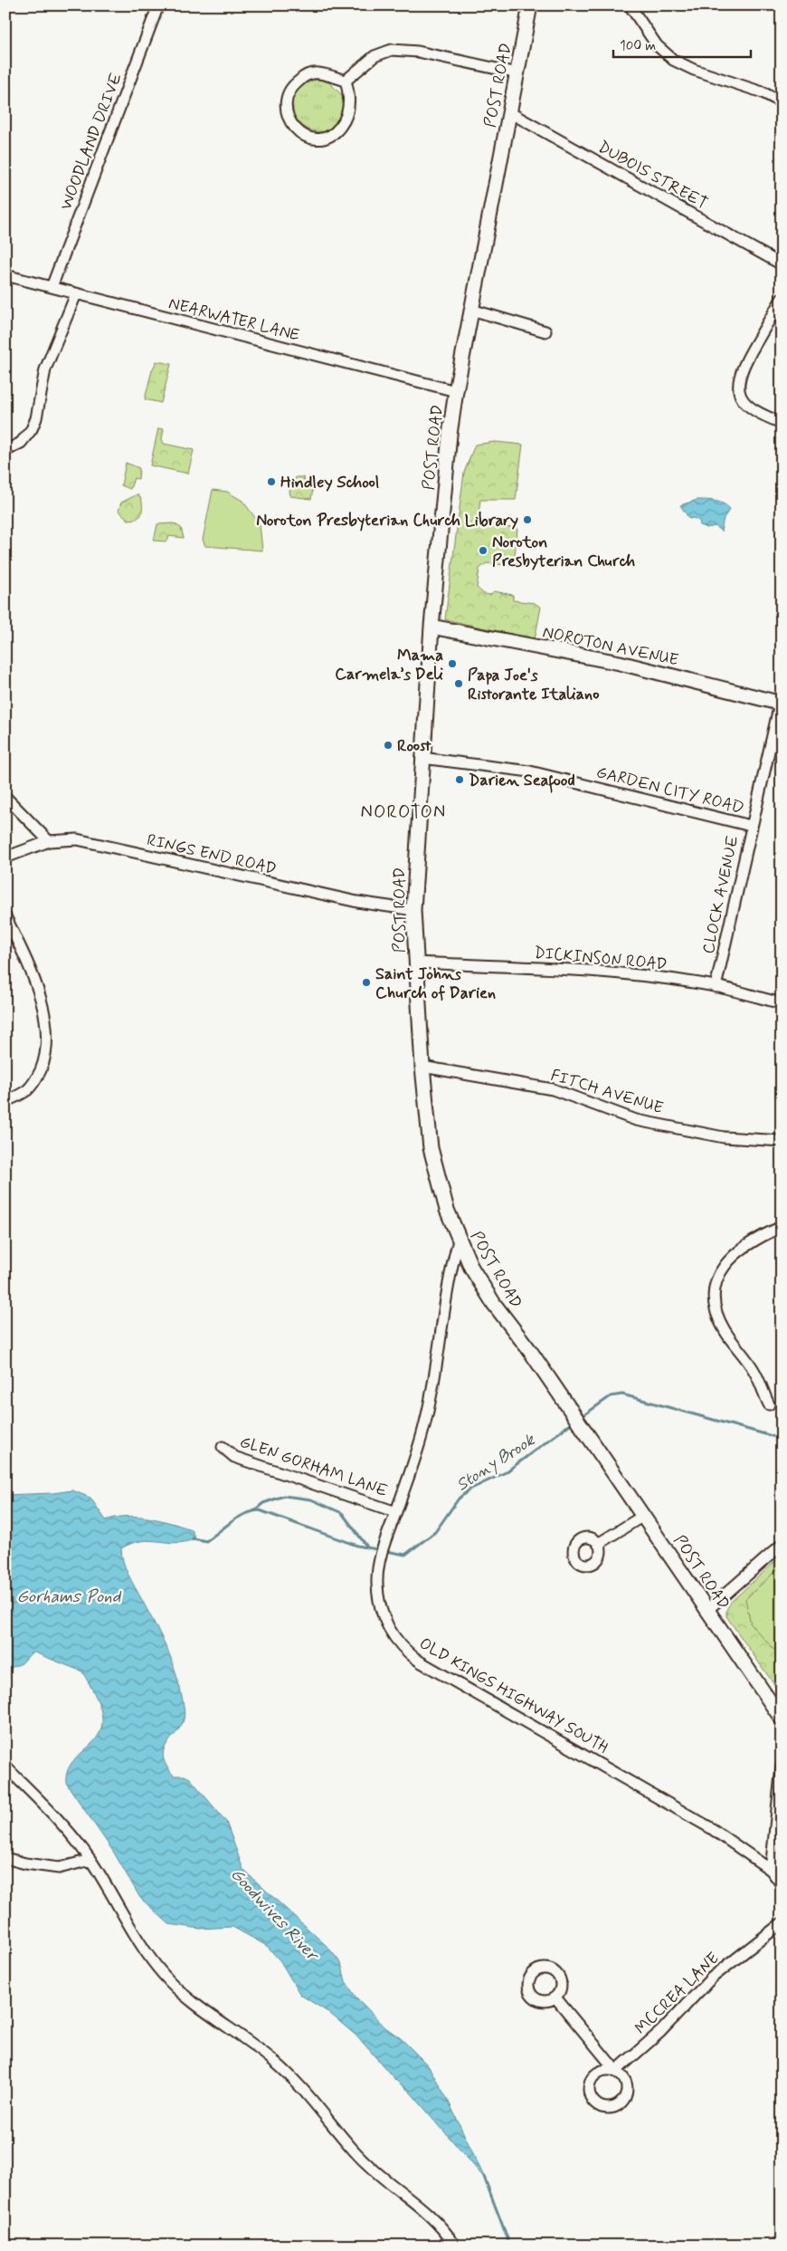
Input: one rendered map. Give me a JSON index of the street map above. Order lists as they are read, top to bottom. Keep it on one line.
{"streets":{"main road":["POST ROAD","NOROTON AVENUE"],"street":["WOODLAND DRIVE","DUBOIS STREET","NEARWATER LANE","GARDEN CITY ROAD","RINGS END ROAD","CLOCK AVENUE","DICKINSON ROAD","FITCH AVENUE","GLEN GORHAM LANE","OLD KINGS HIGHWAY SOUTH","MCCREA LANE"]},"crossings":[["POST ROAD","DUBOIS STREET"],["POST ROAD","NEARWATER LANE"],["POST ROAD","NOROTON AVENUE"],["POST ROAD","GARDEN CITY ROAD"],["POST ROAD","RINGS END ROAD"],["POST ROAD","DICKINSON ROAD"],["POST ROAD","FITCH AVENUE"],["POST ROAD","OLD KINGS HIGHWAY SOUTH"],["WOODLAND DRIVE","NEARWATER LANE"],["NOROTON AVENUE","CLOCK AVENUE"],["GARDEN CITY ROAD","CLOCK AVENUE"],["CLOCK AVENUE","DICKINSON ROAD"],["GLEN GORHAM LANE","OLD KINGS HIGHWAY SOUTH"]],"districts":["NOROTON"],"water":["Stony Brook","Gorhams Pond","Goodwives River"],"places":["Hindley School","Noroton Presbyterian Church Library","Noroton Presbyterian Church","Mama Carmela’s Deli","Papa Joe's Ristorante Italiano","Roost","Darien Seafood","Saint Johns Church of Darien"],"scale_bar":"100 m"}
